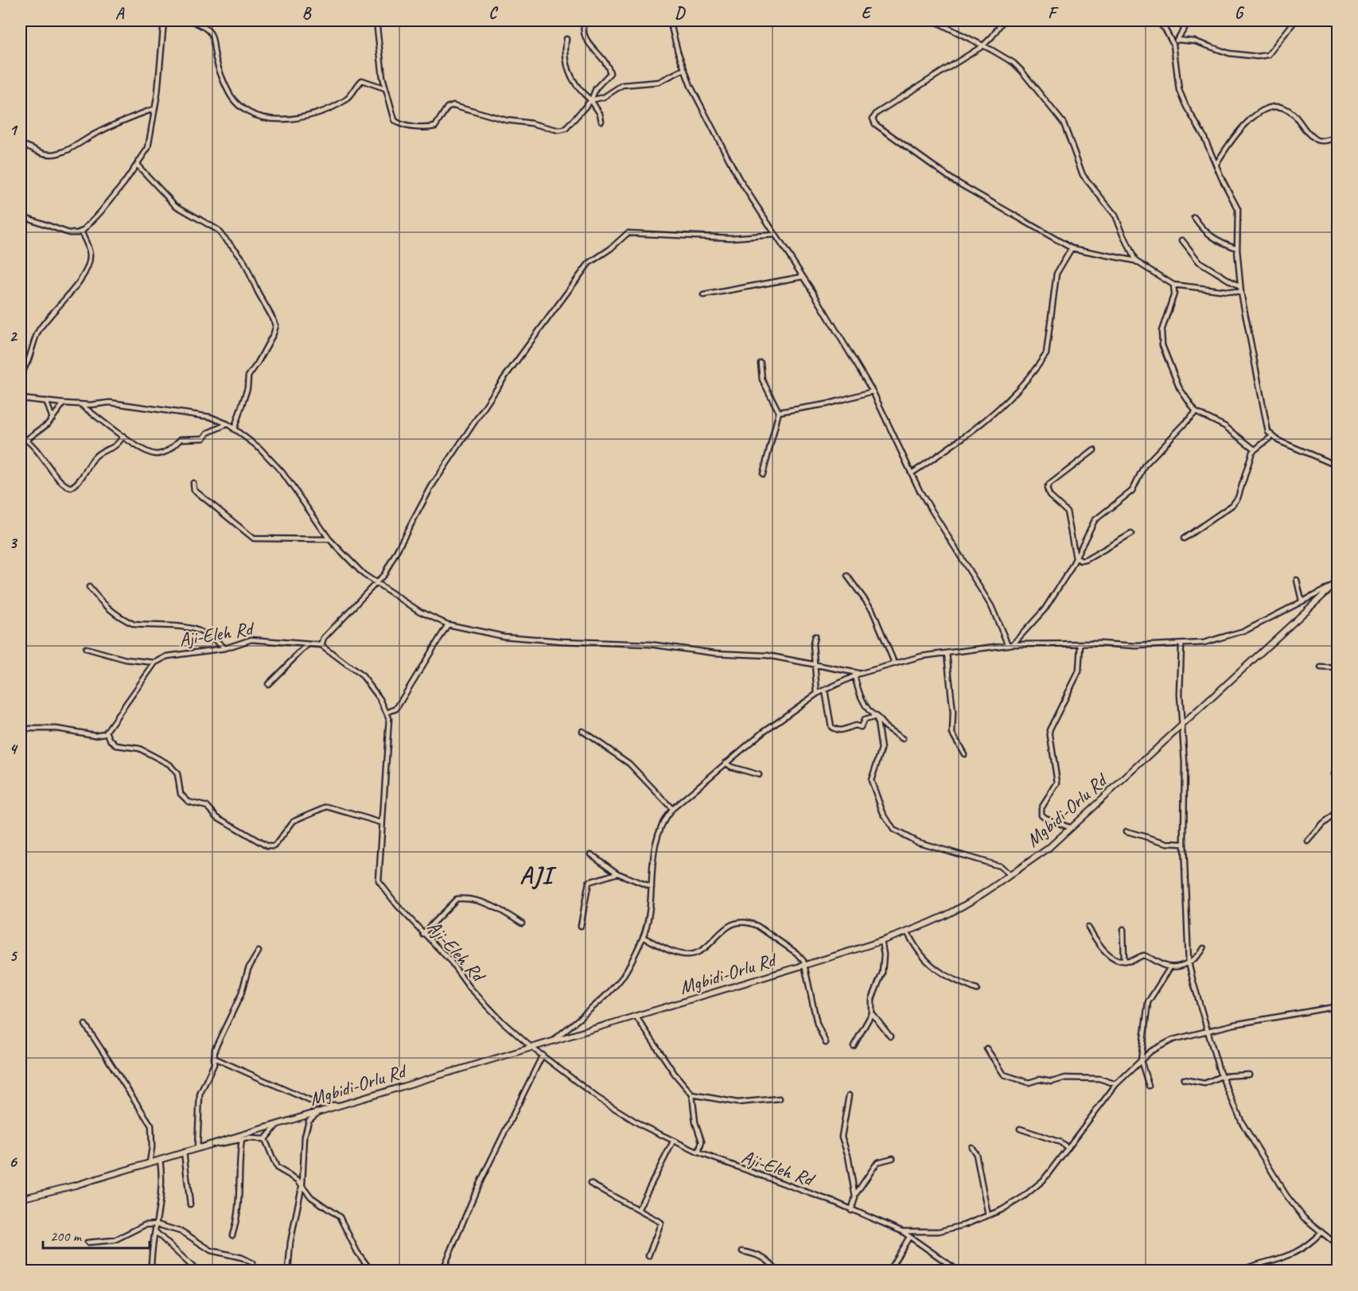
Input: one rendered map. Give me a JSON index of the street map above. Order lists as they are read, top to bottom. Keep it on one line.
{"streets":{"main road":["Mgbidi-Orlu Rd"],"street":["Aji-Eleh Rd"]},"crossings":[["Aji-Eleh Rd","Mgbidi-Orlu Rd"]],"districts":["AJI"],"scale_bar":"200 m","grid":{"columns":["A","B","C","D","E","F","G"],"rows":["1","2","3","4","5","6"]}}
